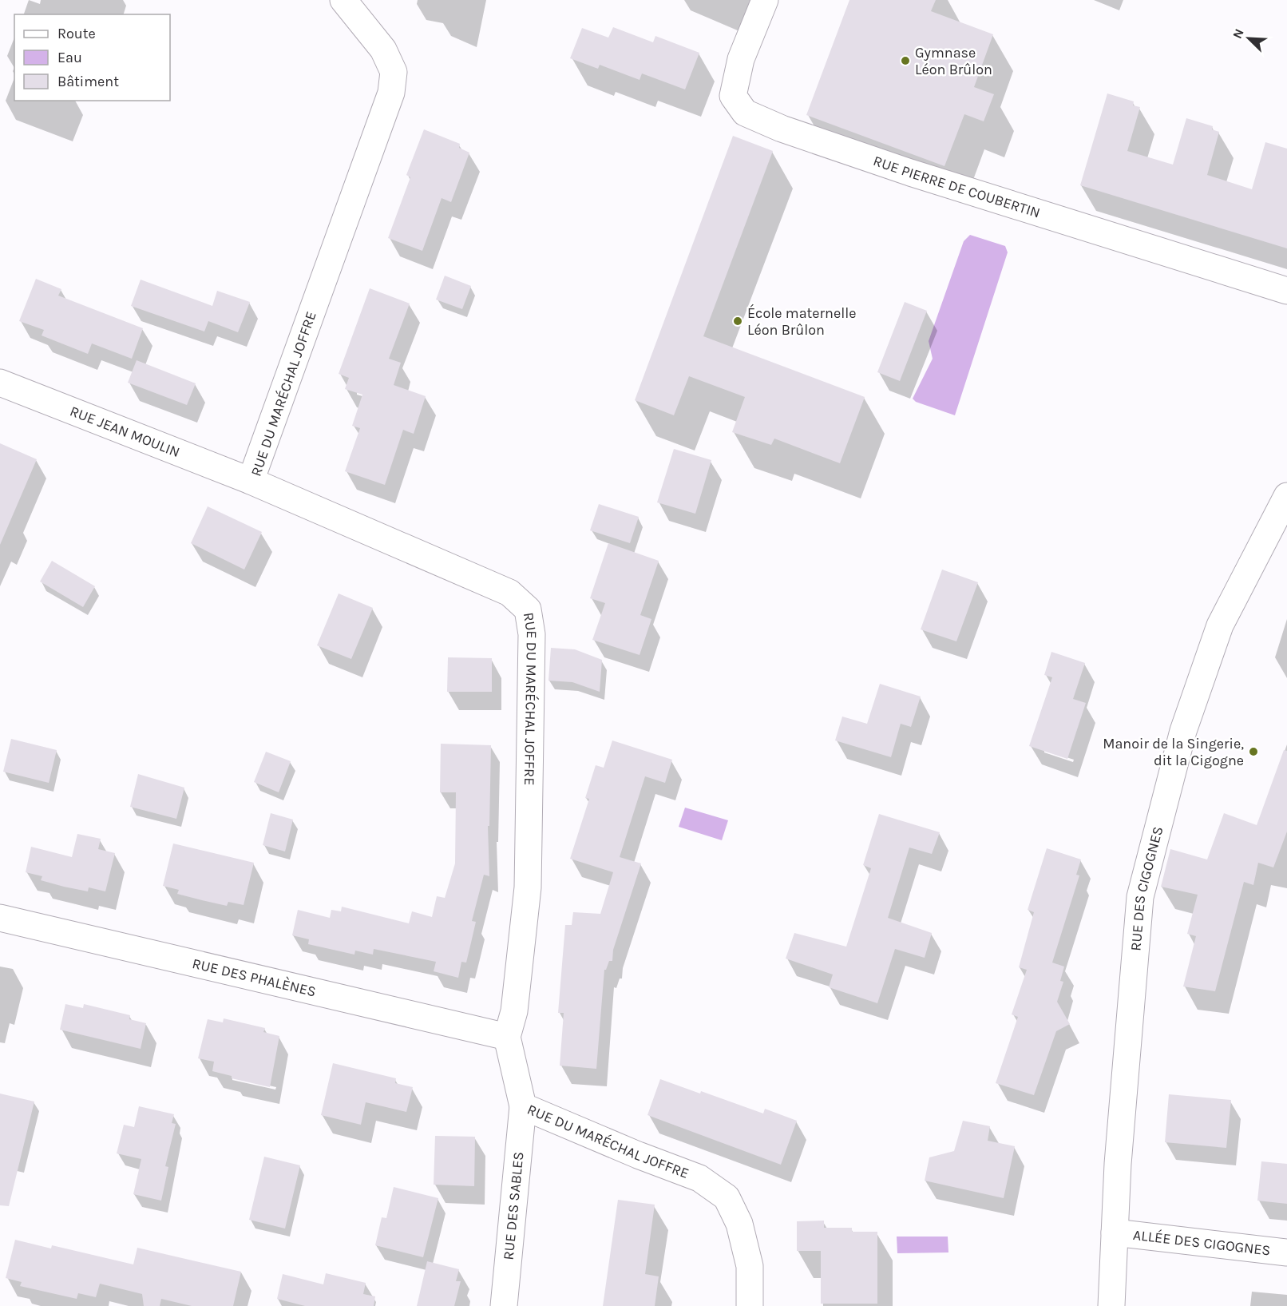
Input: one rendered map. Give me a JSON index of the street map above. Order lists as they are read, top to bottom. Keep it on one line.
{"streets":{"street":["RUE PIERRE DE COUBERTIN","RUE DU MARÉCHAL JOFFRE","RUE JEAN MOULIN","RUE DES CIGOGNES","RUE DES PHALÈNES","RUE DES SABLES","ALLÉE DES CIGOGNES"]},"crossings":[["RUE DU MARÉCHAL JOFFRE","RUE JEAN MOULIN"],["RUE DU MARÉCHAL JOFFRE","RUE DES PHALÈNES"],["RUE DU MARÉCHAL JOFFRE","RUE DES SABLES"],["RUE DES CIGOGNES","ALLÉE DES CIGOGNES"]],"places":["Gymnase Léon Brûlon","École maternelle Léon Brûlon","Manoir de la Singerie, dit la Cigogne"],"legend":["Route","Eau","Bâtiment"],"north":"top left"}
